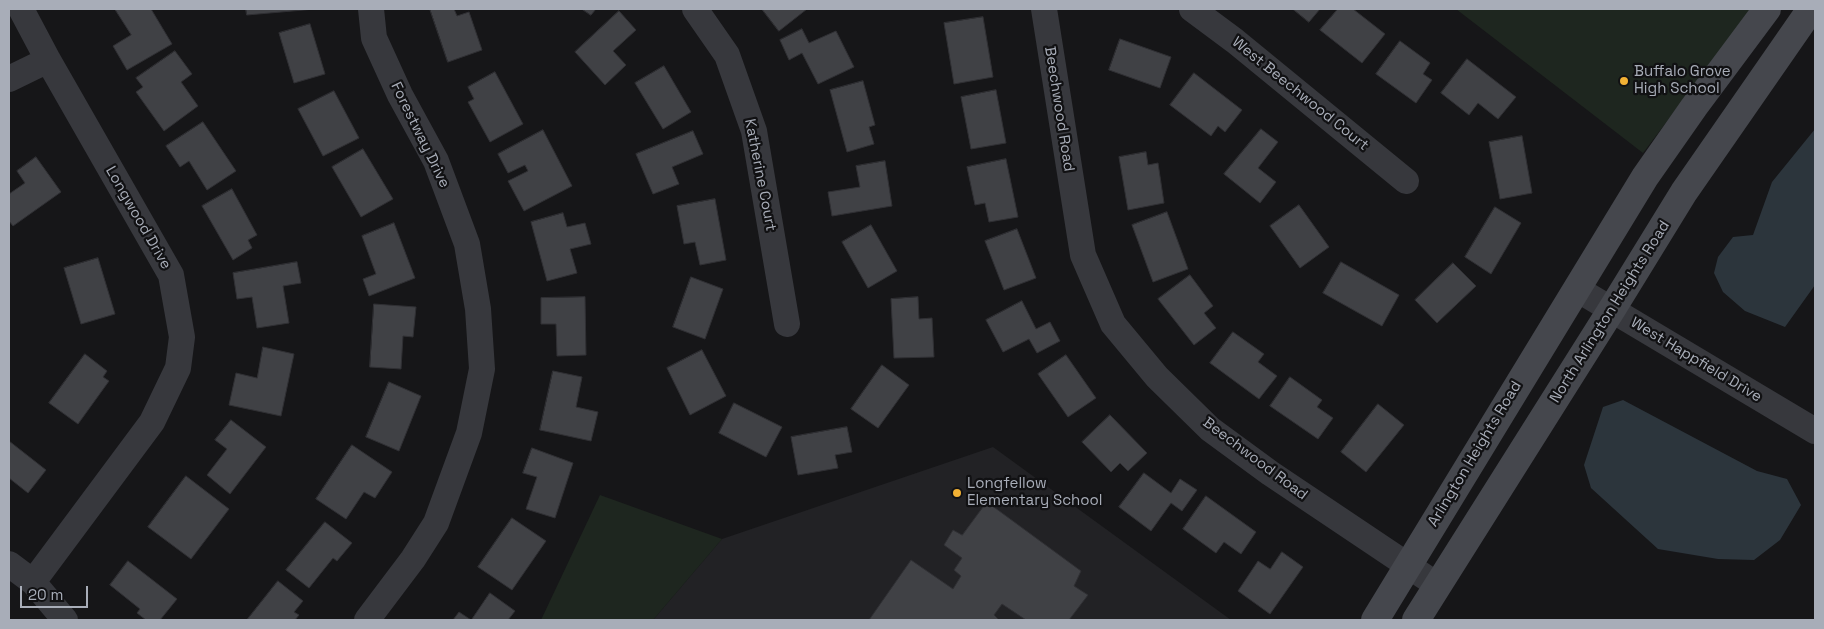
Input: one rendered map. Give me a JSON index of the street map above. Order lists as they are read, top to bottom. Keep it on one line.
{"streets":{"main road":["North Arlington Heights Road","Arlington Heights Road"],"street":["West Beechwood Court","Beechwood Road","Forestway Drive","Katherine Court","Longwood Drive","West Happfield Drive"]},"crossings":[["Beechwood Road","North Arlington Heights Road"],["Beechwood Road","Arlington Heights Road"],["North Arlington Heights Road","West Happfield Drive"],["West Happfield Drive","Arlington Heights Road"]],"places":["Buffalo Grove High School","Longfellow Elementary School"],"scale_bar":"20 m"}
